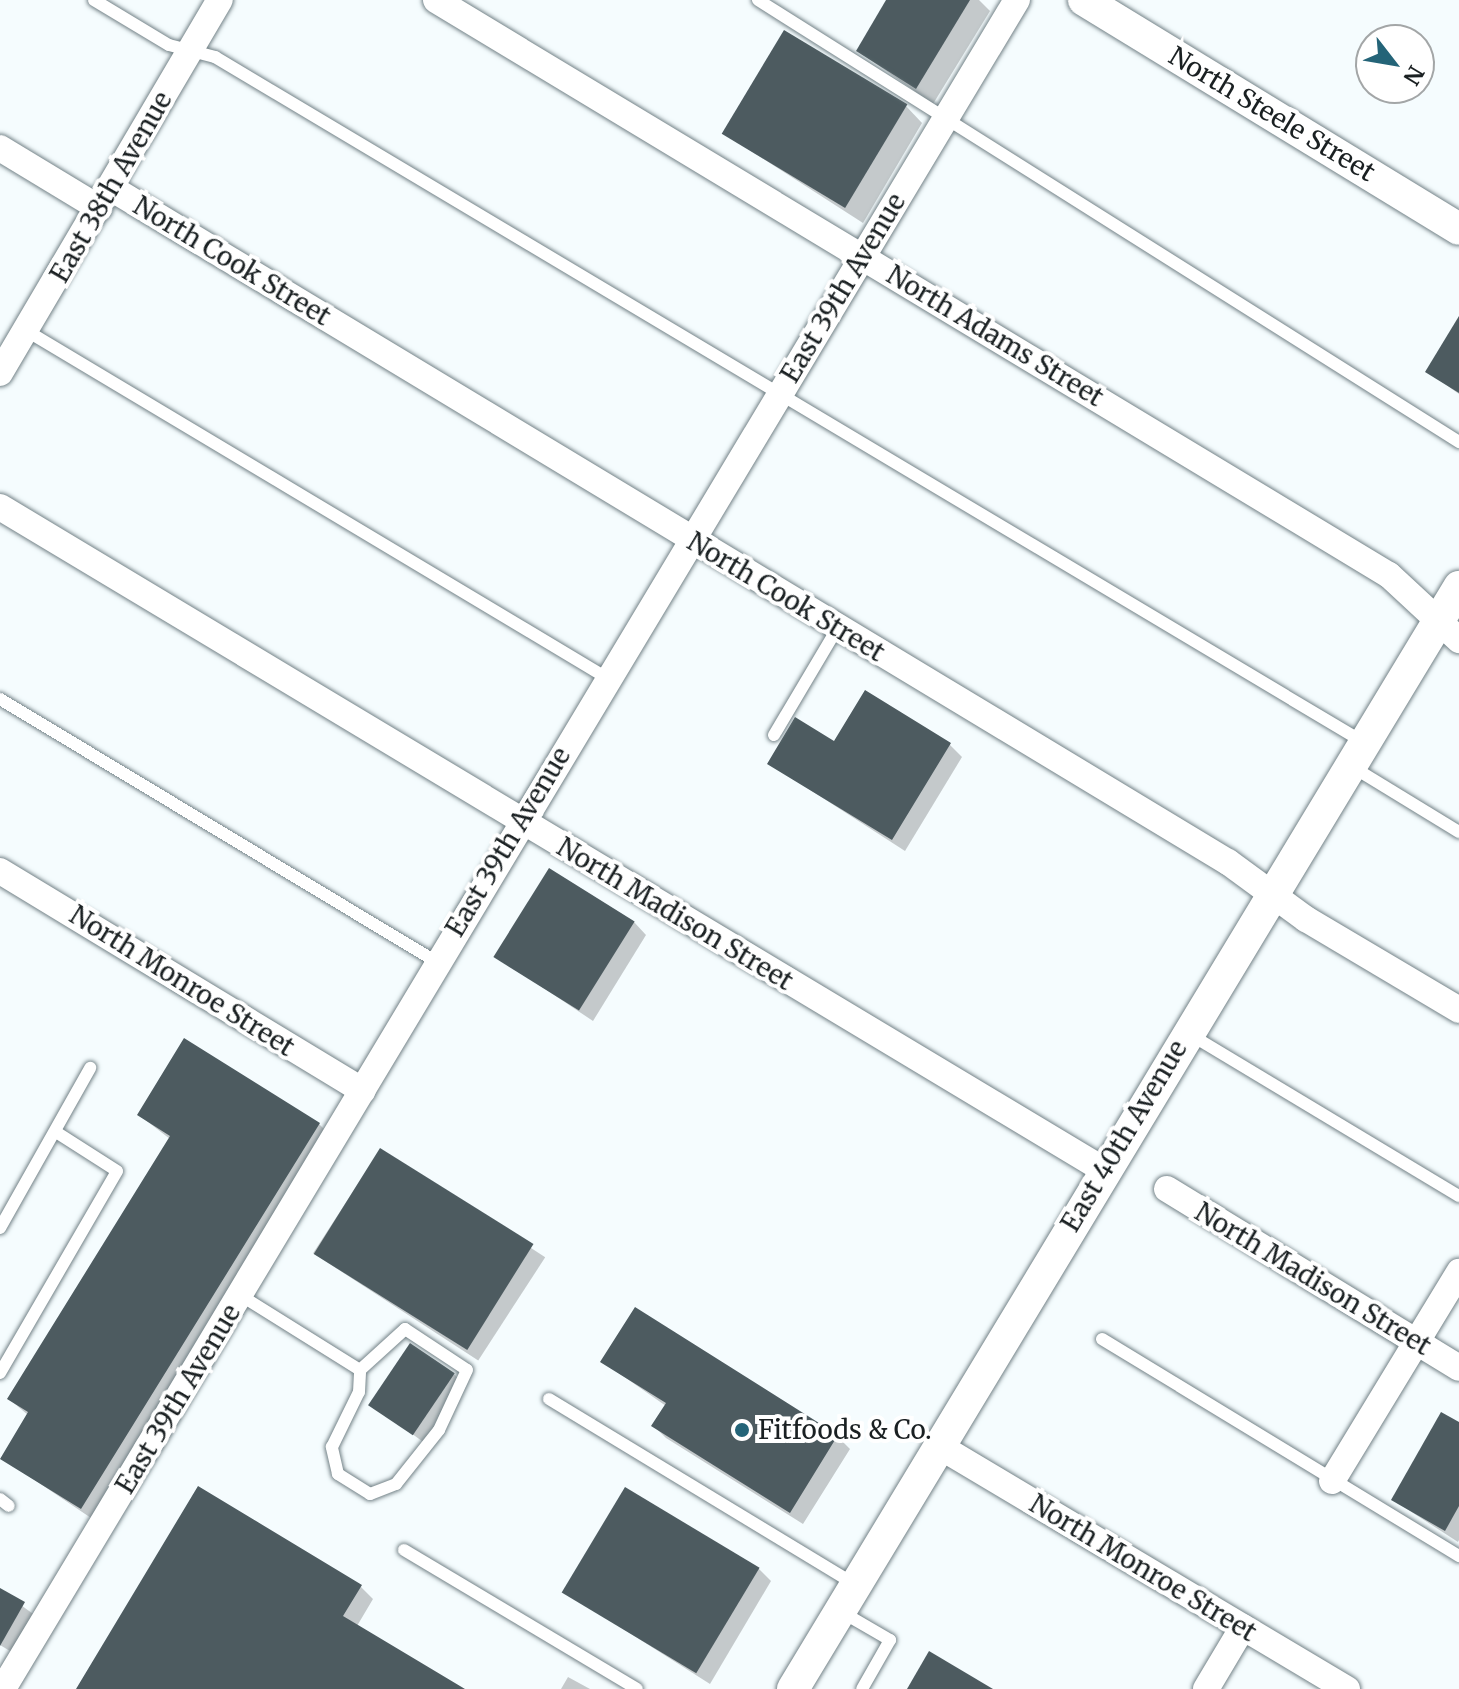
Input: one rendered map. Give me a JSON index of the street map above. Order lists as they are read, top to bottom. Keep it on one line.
{"streets":{"street":["North Steele Street","East 38th Avenue","North Cook Street","East 39th Avenue","North Adams Street","North Madison Street","North Monroe Street","East 40th Avenue"]},"crossings":[["East 38th Avenue","North Cook Street"],["North Cook Street","East 39th Avenue"],["North Cook Street","East 40th Avenue"],["East 39th Avenue","North Adams Street"],["East 39th Avenue","North Madison Street"],["East 39th Avenue","North Monroe Street"],["North Adams Street","East 40th Avenue"],["North Madison Street","East 40th Avenue"],["North Monroe Street","East 40th Avenue"]],"places":["Fitfoods & Co."],"north":"bottom right"}
